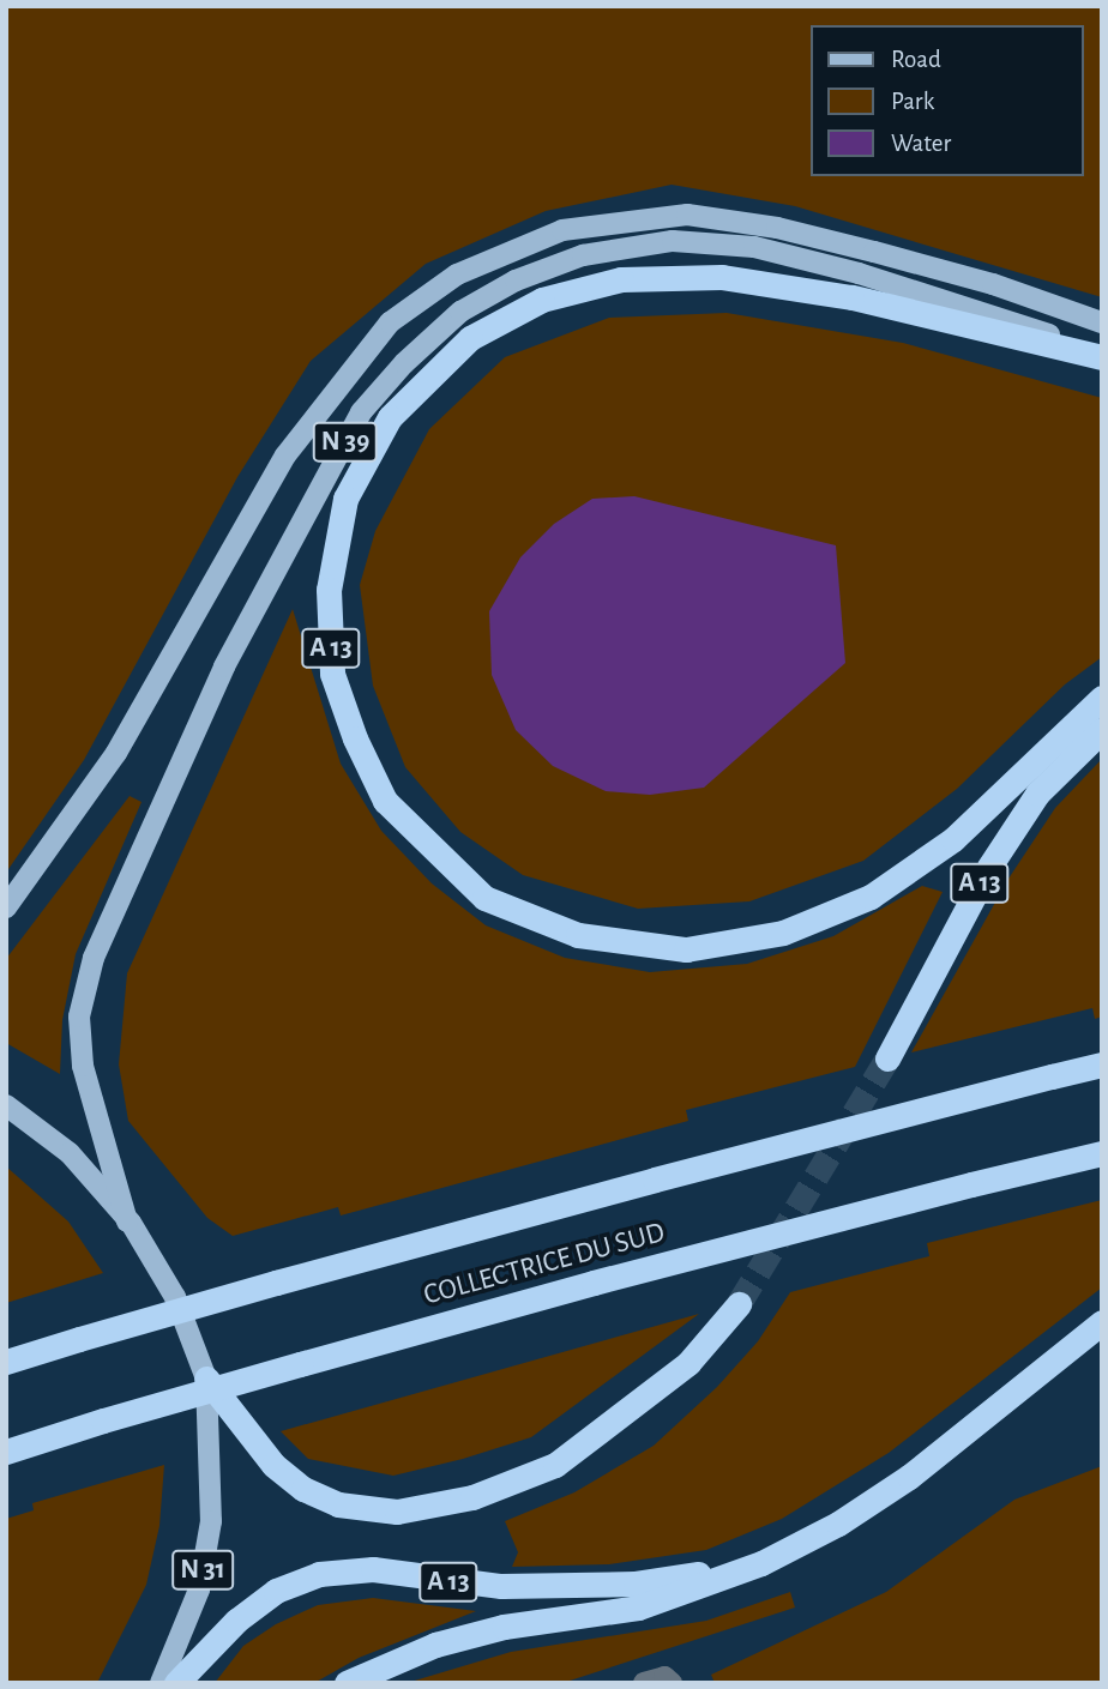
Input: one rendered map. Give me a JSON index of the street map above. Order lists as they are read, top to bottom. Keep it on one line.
{"streets":{"highway":["A 13","COLLECTRICE DU SUD"],"main road":["N 39","N 31"]},"crossings":[["N 39","N 31"]],"legend":["Road","Park","Water"]}
